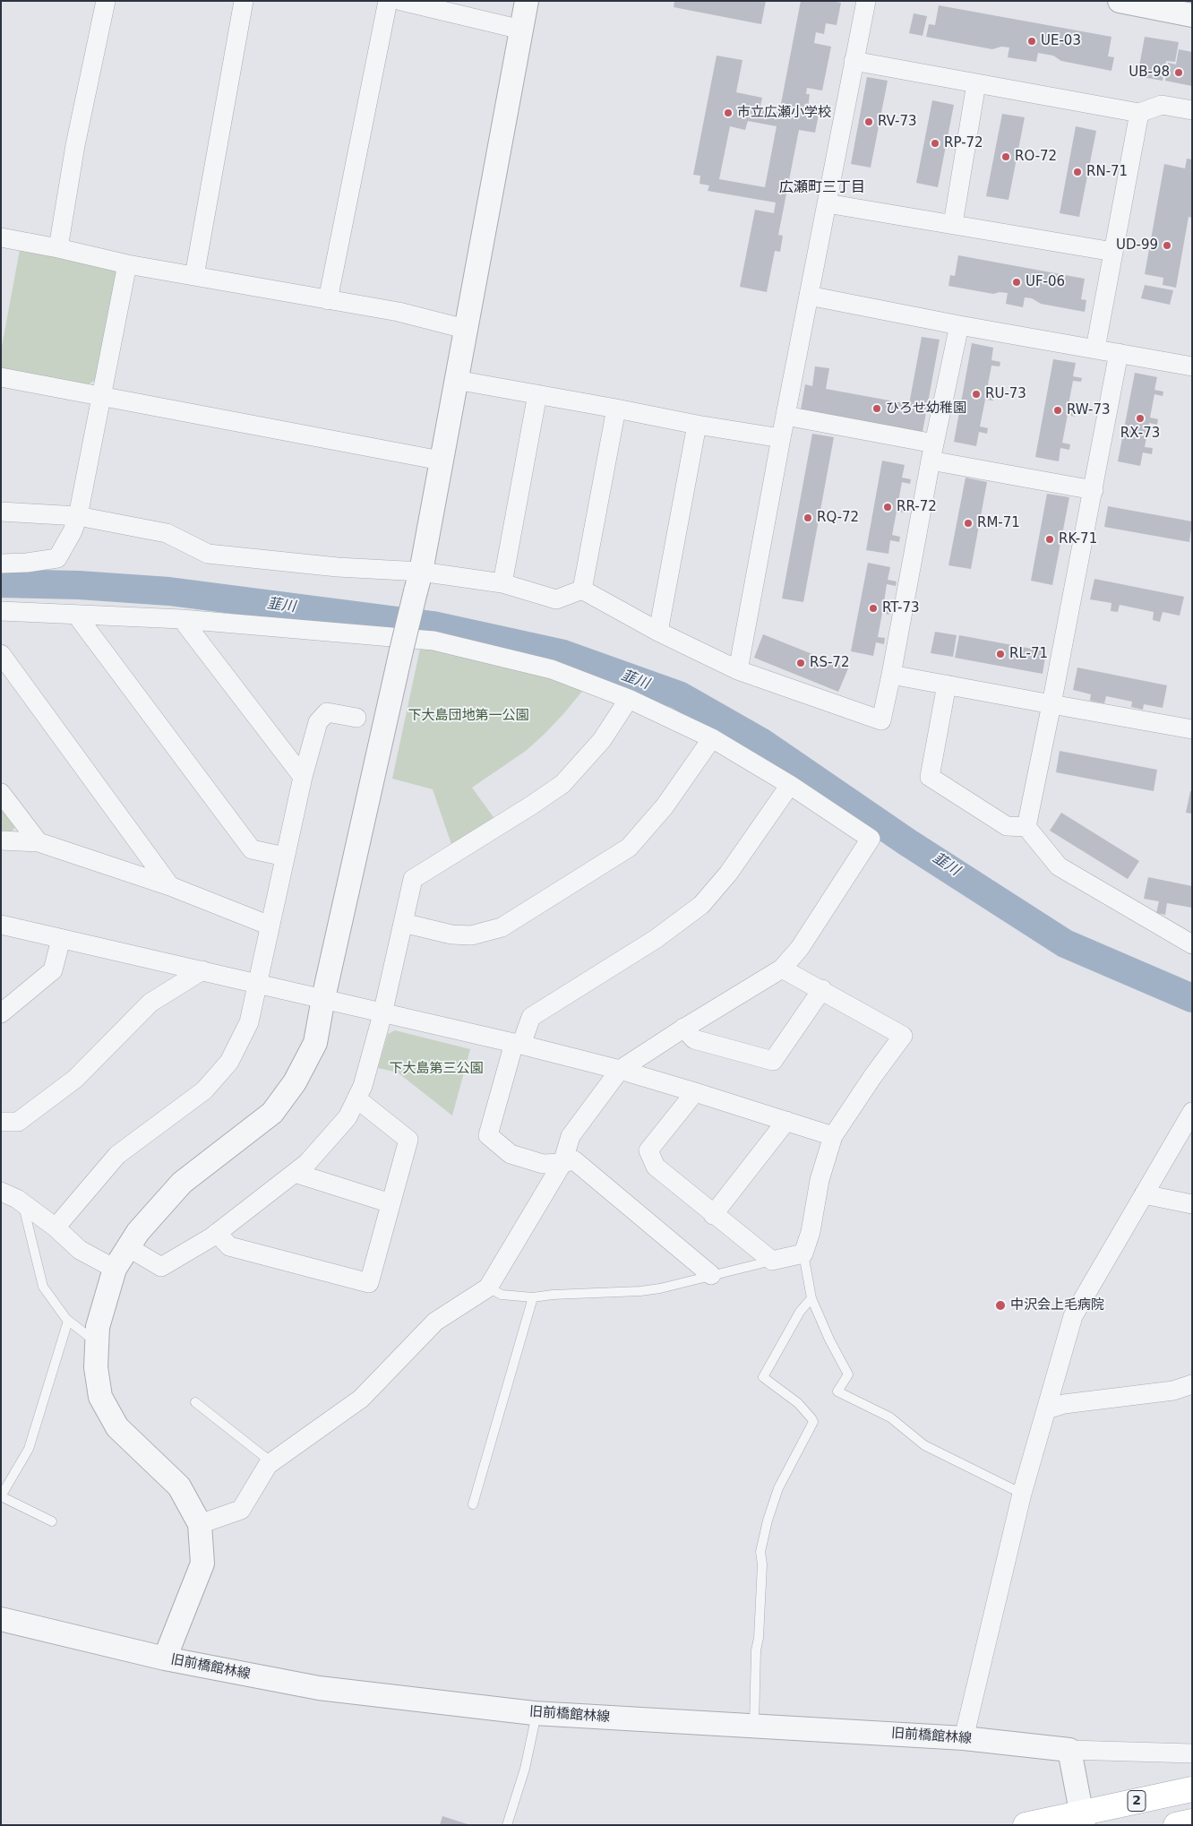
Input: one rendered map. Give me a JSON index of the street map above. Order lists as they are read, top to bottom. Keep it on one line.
{"streets":{"main road":["2"],"street":["旧前橋館林線"]},"districts":["広瀬町三丁目"],"water":["韮川"],"parks":["下大島団地第一公園","下大島第三公園"],"places":["UE-03","UB-98","市立広瀬小学校","RV-73","RP-72","RO-72","RN-71","UD-99","UF-06","RU-73","ひろせ幼稚園","RW-73","RX-73","RR-72","RQ-72","RM-71","RK-71","RT-73","RL-71","RS-72","中沢会上毛病院"]}
